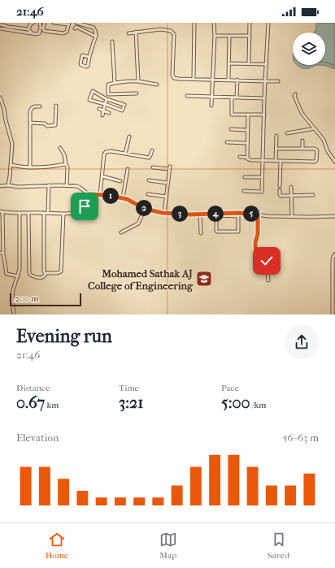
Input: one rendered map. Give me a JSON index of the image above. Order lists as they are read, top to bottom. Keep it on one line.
{"places":{"school or university":["Mohamed Sathak AJ College of Engineering"]},"scale_bar":"200 m","page":{"status":"21:46","pins":["1","2","3","4","5"],"scale":"200 m","heading":["Evening run","21:46"],"stats":[["Distance","0.67 km"],["Time","3:21"],["Pace","5:00 /km"]],"chart":["Elevation","56–63 m"],"tabs":["Home","Map","Saved"]}}
